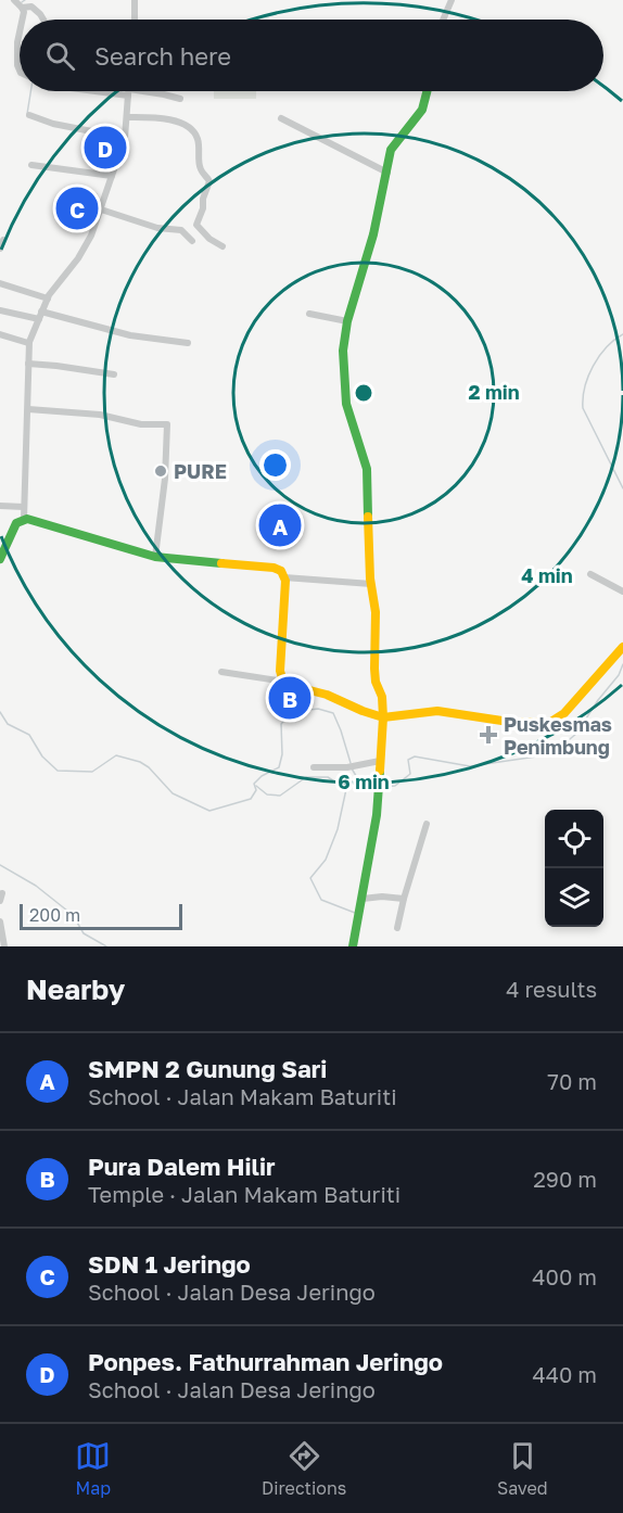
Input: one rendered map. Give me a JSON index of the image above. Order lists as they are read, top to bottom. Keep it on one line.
{"places":{"other":["PURE"],"health":["Puskesmas Penimbung"]},"scale_bar":"200 m","page":{"search":"Search here","pins":["D","C","A","B"],"scale":"200 m","heading":["Nearby","4 results"],"list":[{"mark":"A","name":"SMPN 2 Gunung Sari","note":"School · Jalan Makam Baturiti","value":"70 m"},{"mark":"B","name":"Pura Dalem Hilir","note":"Temple · Jalan Makam Baturiti","value":"290 m"},{"mark":"C","name":"SDN 1 Jeringo","note":"School · Jalan Desa Jeringo","value":"400 m"},{"mark":"D","name":"Ponpes. Fathurrahman Jeringo","note":"School · Jalan Desa Jeringo","value":"440 m"}],"nav":["Map","Directions","Saved"]},"rings":["2 min","4 min","6 min"]}
